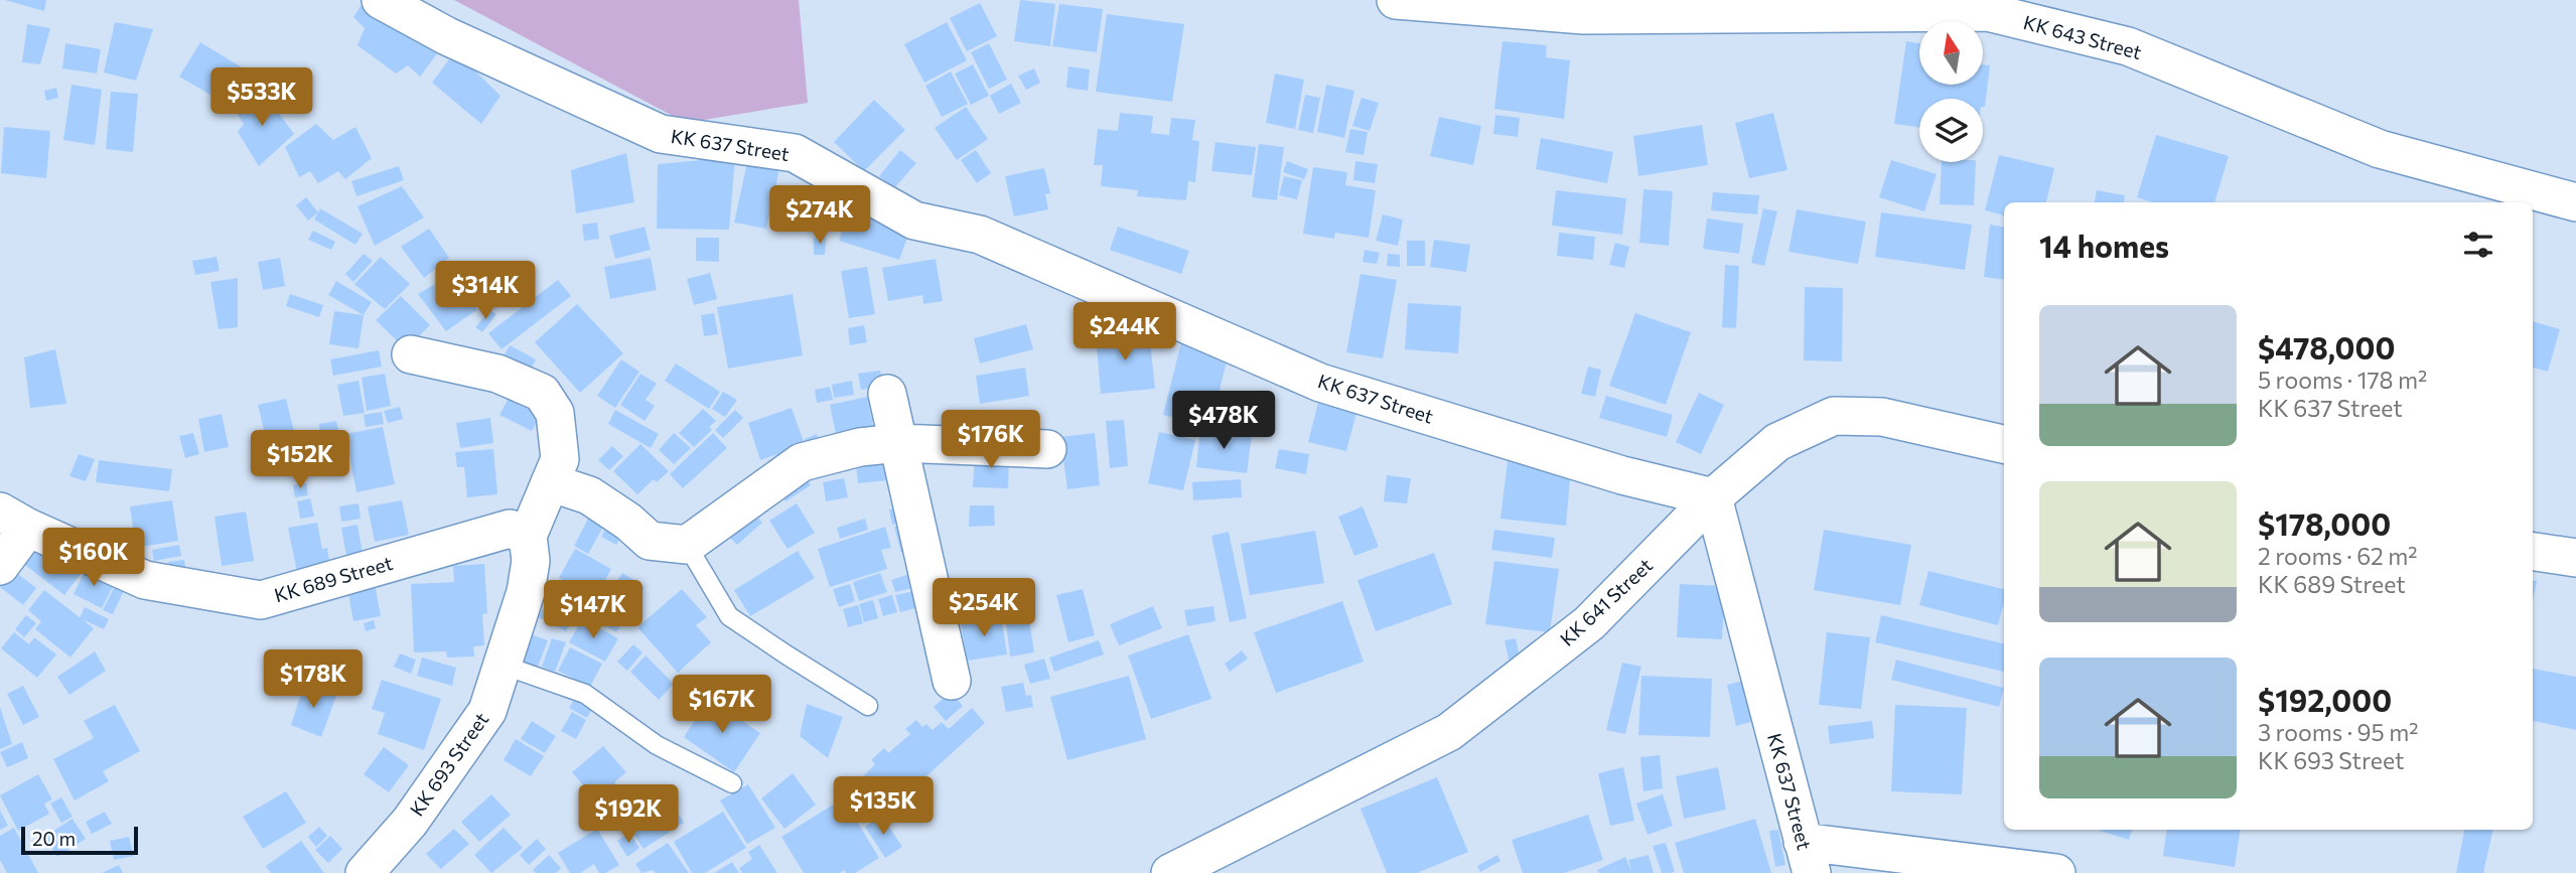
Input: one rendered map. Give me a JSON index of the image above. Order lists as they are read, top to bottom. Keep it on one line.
{"streets":{"street":["KK 643 Street","KK 637 Street","KK 689 Street","KK 641 Street","KK 693 Street"]},"crossings":[["KK 637 Street","KK 641 Street"],["KK 689 Street","KK 693 Street"]],"scale_bar":"20 m","north":"top","page":{"price":["$533K","$274K","$314K","$244K","$478K","$176K","$152K","$160K","$254K","$147K","$178K","$167K","$135K","$192K"],"heading":"14 homes","list":[{"name":"$478,000","note":"5 rooms · 178 m² · KK 637 Street"},{"name":"$178,000","note":"2 rooms · 62 m² · KK 689 Street"},{"name":"$192,000","note":"3 rooms · 95 m² · KK 693 Street"}],"scale":"20 m"}}
